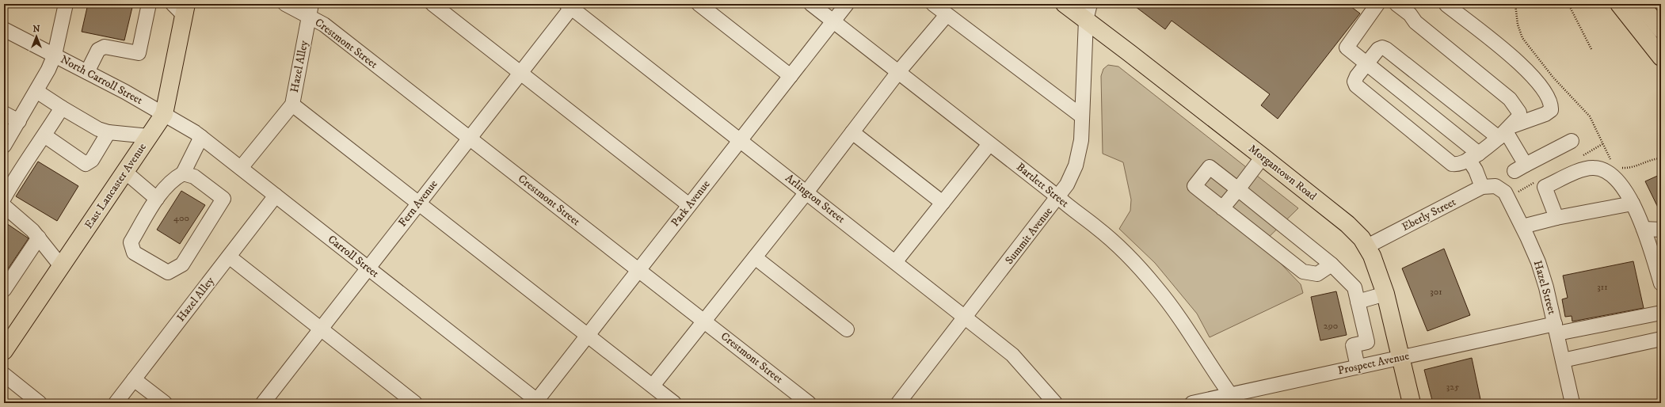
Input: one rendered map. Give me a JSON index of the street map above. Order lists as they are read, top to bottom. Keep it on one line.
{"streets":{"main road":["Morgantown Road","East Lancaster Avenue"],"street":["Crestmont Street","Hazel Alley","North Carroll Street","Bartlett Street","Arlington Street","Fern Avenue","Park Avenue","Eberly Street","Summit Avenue","Carroll Street","Hazel Street","Prospect Avenue"]},"crossings":[["Crestmont Street","Hazel Alley"],["Crestmont Street","Fern Avenue"],["Crestmont Street","Park Avenue"],["Hazel Alley","Carroll Street"],["North Carroll Street","East Lancaster Avenue"],["North Carroll Street","Carroll Street"],["Morgantown Road","Eberly Street"],["Morgantown Road","Summit Avenue"],["Morgantown Road","Prospect Avenue"],["Bartlett Street","Park Avenue"],["Bartlett Street","Summit Avenue"],["Bartlett Street","Prospect Avenue"],["East Lancaster Avenue","Carroll Street"],["Arlington Street","Fern Avenue"],["Arlington Street","Park Avenue"],["Arlington Street","Summit Avenue"],["Fern Avenue","Carroll Street"],["Park Avenue","Carroll Street"],["Eberly Street","Hazel Street"],["Hazel Street","Prospect Avenue"]],"house_numbers":["400","311","301","290","325"],"north":"top"}
